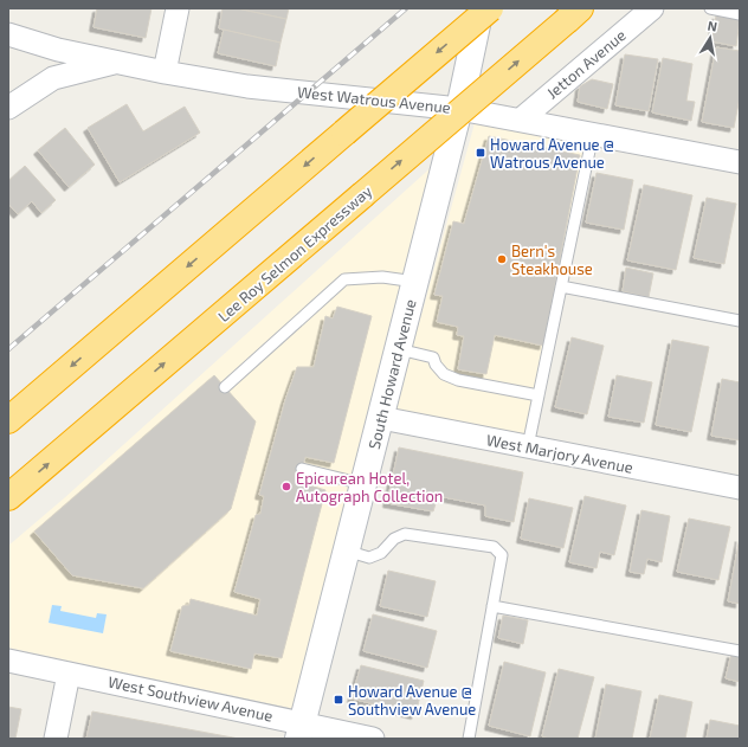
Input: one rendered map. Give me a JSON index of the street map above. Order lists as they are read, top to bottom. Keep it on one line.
{"streets":{"highway":["Lee Roy Selmon Expressway"],"main road":["South Howard Avenue"],"street":["Jetton Avenue","West Watrous Avenue","West Marjory Avenue","West Southview Avenue"]},"crossings":[["Jetton Avenue","West Watrous Avenue"],["West Watrous Avenue","South Howard Avenue"],["South Howard Avenue","West Marjory Avenue"],["South Howard Avenue","West Southview Avenue"]],"places":{"transit":["Howard Avenue @ Watrous Avenue","Howard Avenue @ Southview Avenue"],"other":["Bern's Steakhouse","Epicurean Hotel, Autograph Collection"]},"north":"top"}
